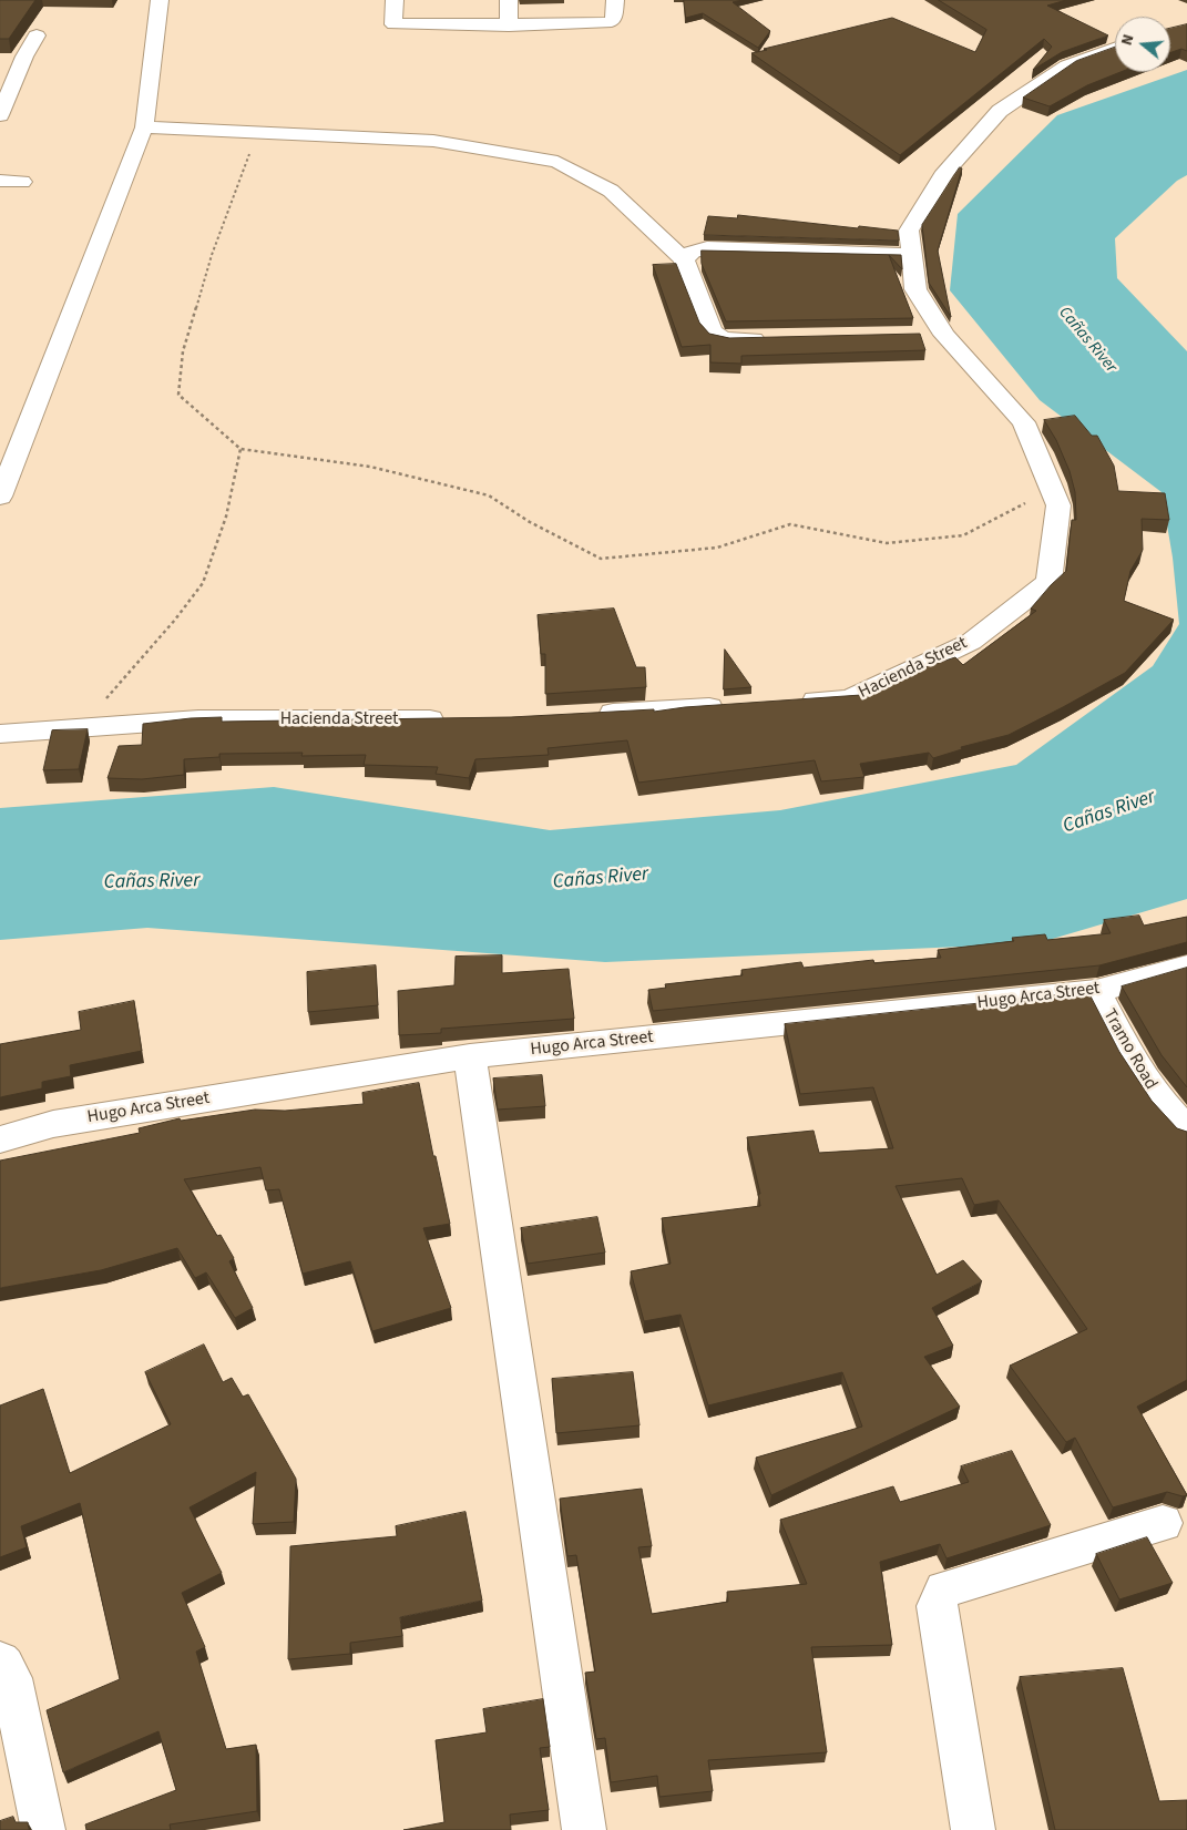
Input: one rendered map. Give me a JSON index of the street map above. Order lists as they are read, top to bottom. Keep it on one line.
{"streets":{"street":["Hacienda Street","Hugo Arca Street","Tramo Road"]},"crossings":[["Hugo Arca Street","Tramo Road"]],"water":["Cañas River"],"north":"left"}
